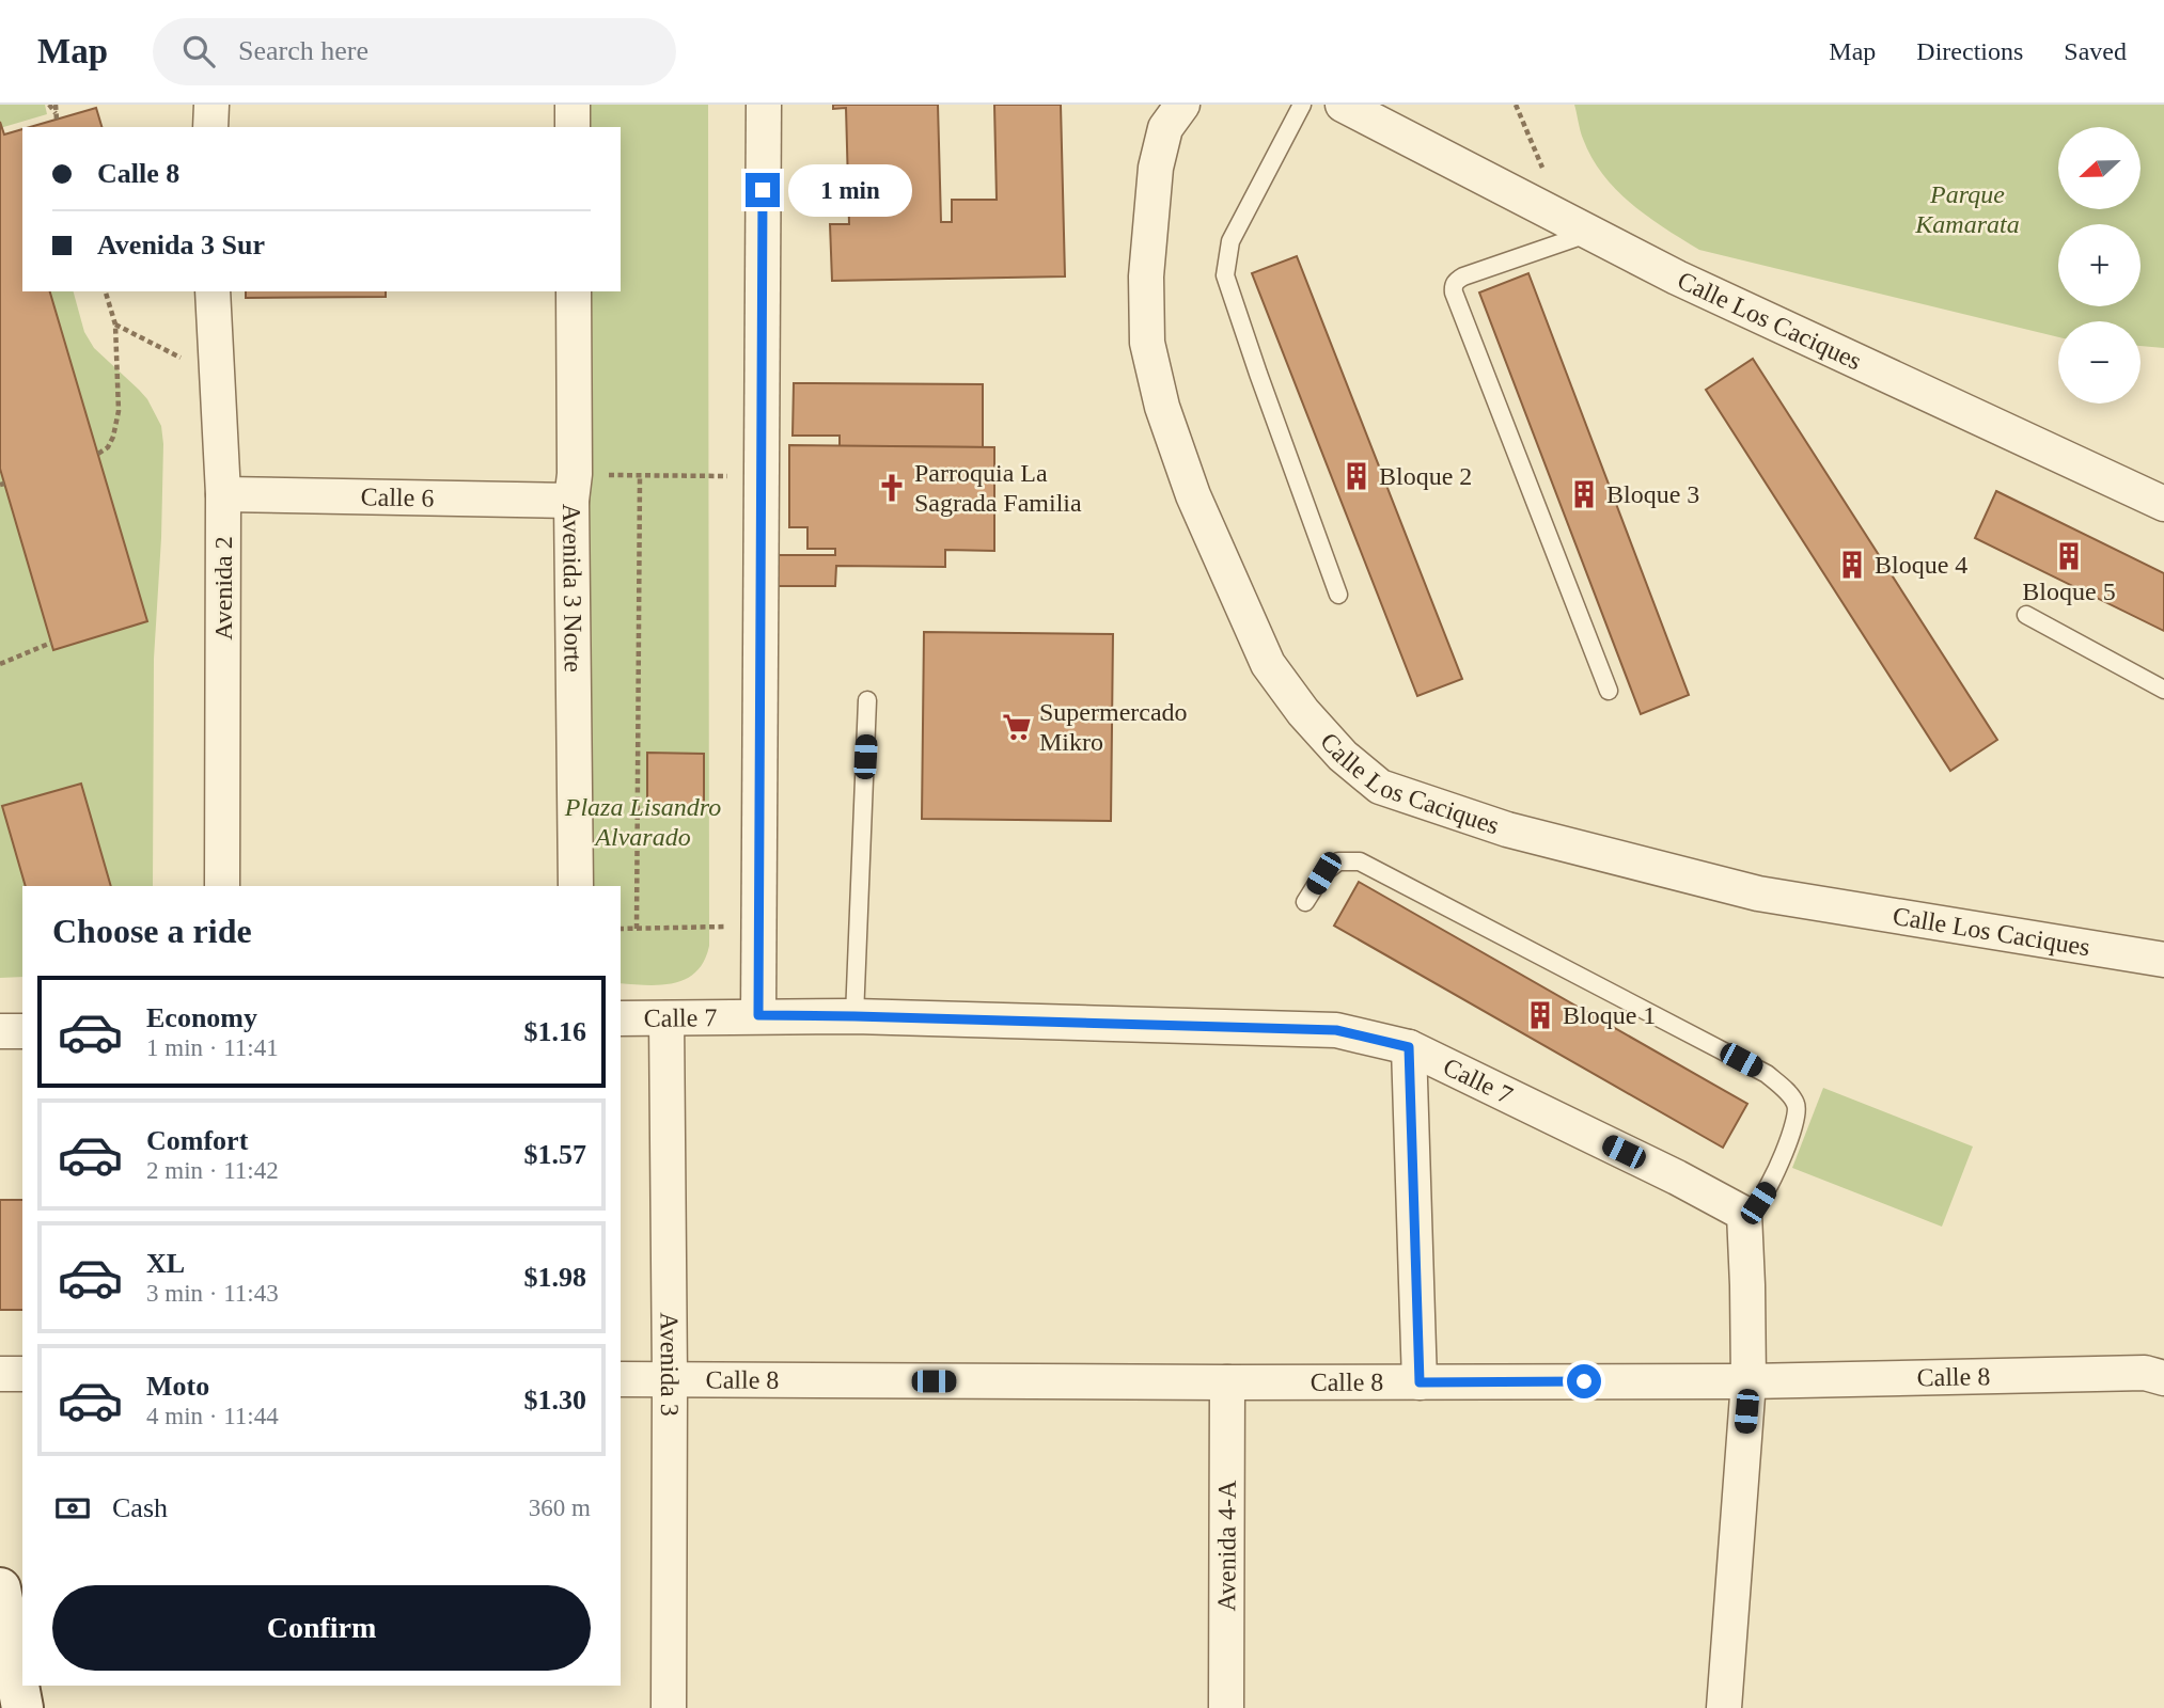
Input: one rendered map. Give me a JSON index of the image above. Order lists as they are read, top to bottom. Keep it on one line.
{"streets":{"street":["Calle Los Caciques","Calle 6","Avenida 2","Avenida 3 Norte","Calle 7","Avenida 3","Calle 8","Avenida 4-A"]},"crossings":[["Calle 6","Avenida 2"],["Calle 6","Avenida 3 Norte"],["Calle 7","Avenida 3"],["Avenida 3","Calle 8"],["Calle 8","Avenida 4-A"]],"parks":["Parque Kamarata","Plaza Lisandro Alvarado"],"places":{"building":["Bloque 2","Bloque 3","Bloque 5","Bloque 4","Bloque 1"],"church":["Parroquia La Sagrada Familia"],"supermarket":["Supermercado Mikro"]},"north":"left","page":{"header":"Map","search":"Search here","nav":["Map","Directions","Saved"],"map_buttons":["+","−"],"banner":["Calle 8","Avenida 3 Sur"],"bubble":"1 min","heading":"Choose a ride","list":[{"name":"Economy","note":"1 min · 11:41","value":"$1.16"},{"name":"Comfort","note":"2 min · 11:42","value":"$1.57"},{"name":"XL","note":"3 min · 11:43","value":"$1.98"},{"name":"Moto","note":"4 min · 11:44","value":"$1.30"}],"pay":["Cash","360 m"],"buttons":"Confirm"}}
